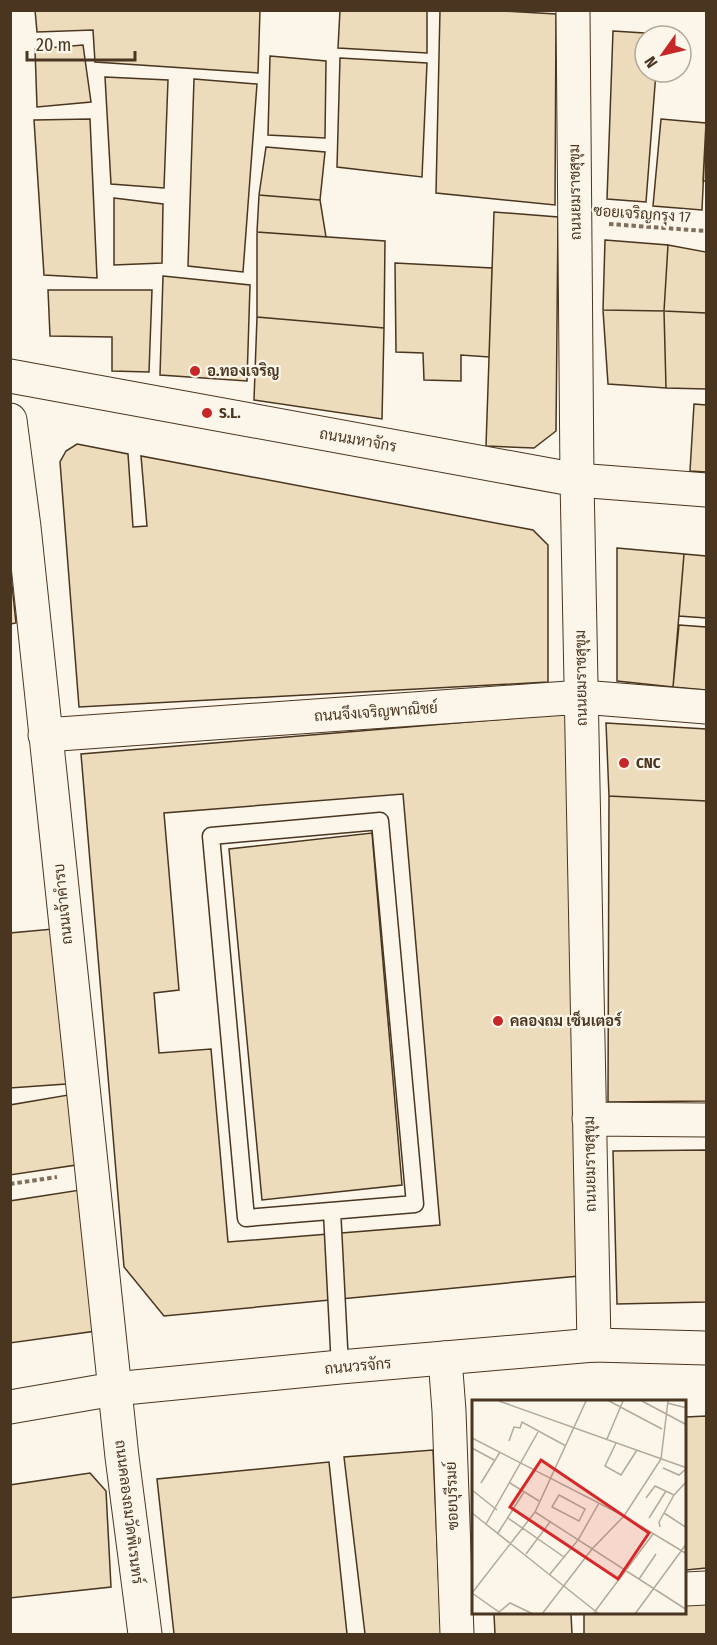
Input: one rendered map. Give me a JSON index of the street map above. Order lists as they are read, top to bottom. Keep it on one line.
{"streets":{"street":["ถนนยมราชสุขุม","ถนนมหาจักร","ถนนจึงเจริญพาณิชย์","ถนนเจ้าคำรบ","ถนนวรจักร","ซอยบุรีรมย์","ถนนคลองถมวัดพิเรนทร์"],"path":["ซอยเจริญกรุง 17"]},"crossings":[["ถนนยมราชสุขุม","ซอยเจริญกรุง 17"],["ถนนยมราชสุขุม","ถนนมหาจักร"],["ถนนยมราชสุขุม","ถนนจึงเจริญพาณิชย์"],["ถนนยมราชสุขุม","ถนนวรจักร"],["ถนนจึงเจริญพาณิชย์","ถนนเจ้าคำรบ"],["ถนนเจ้าคำรบ","ถนนวรจักร"],["ถนนเจ้าคำรบ","ถนนคลองถมวัดพิเรนทร์"],["ถนนวรจักร","ซอยบุรีรมย์"],["ถนนวรจักร","ถนนคลองถมวัดพิเรนทร์"]],"places":["อ.ทองเจริญ","S.L.","CNC","คลองถม เซ็นเตอร์"],"scale_bar":"20 m","north":"bottom left"}
